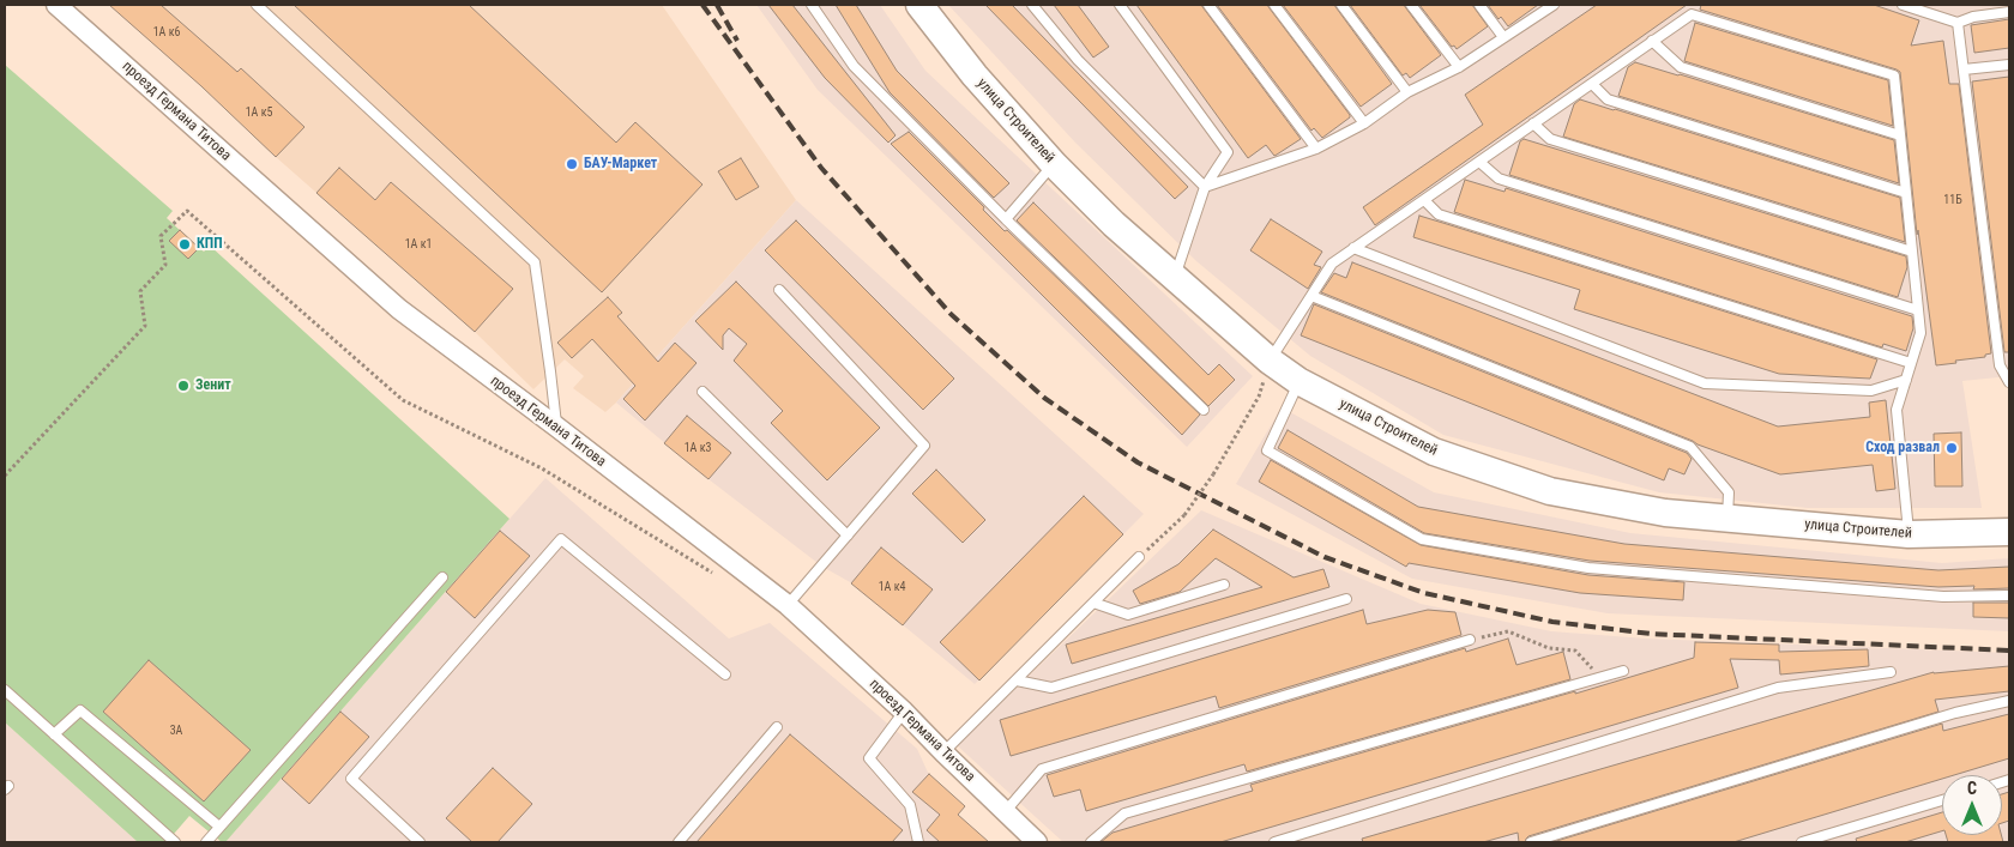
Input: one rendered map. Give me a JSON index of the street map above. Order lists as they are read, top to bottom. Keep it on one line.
{"streets":{"main road":["улица Строителей"],"street":["проезд Германа Титова"]},"places":["БАУ-Маркет","КПП","Зенит","Сход развал"],"house_numbers":["1А к6","1А к5","11Б","1А к1","1А к3","1А к4","3А"],"north":"top"}
